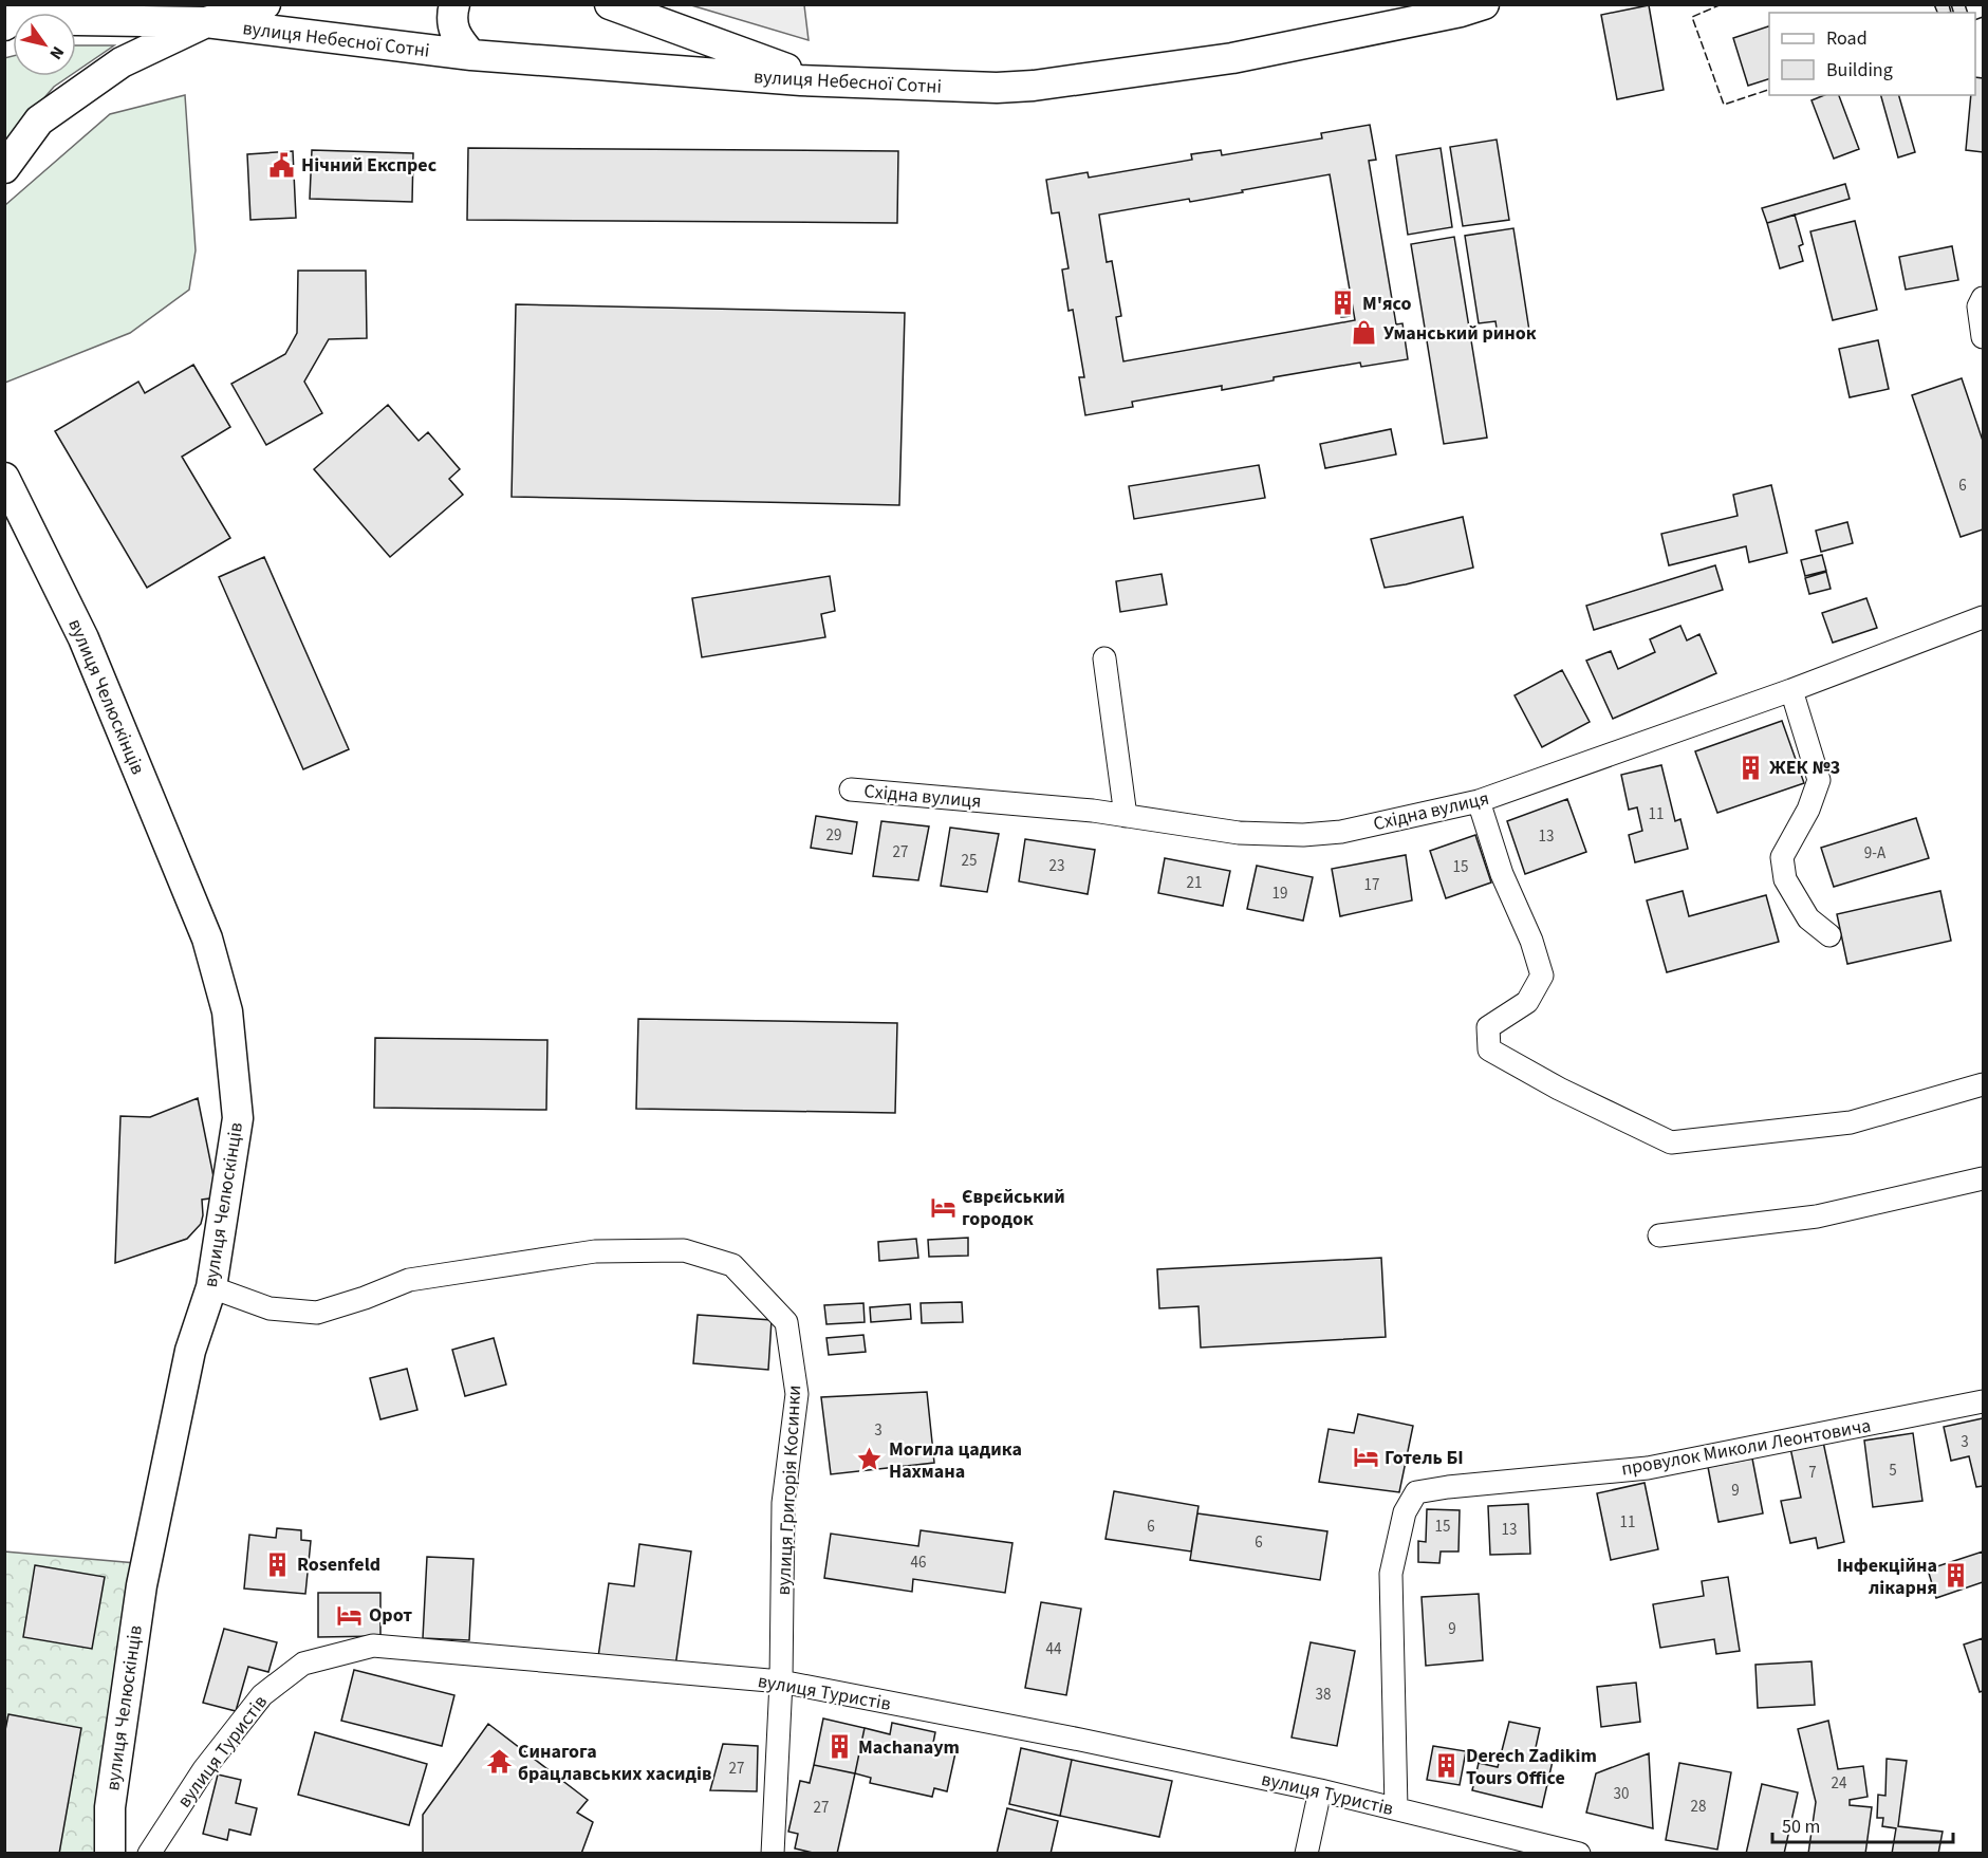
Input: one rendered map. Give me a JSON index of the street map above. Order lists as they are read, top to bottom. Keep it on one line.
{"streets":{"main road":["вулиця Небесної Сотні","вулиця Челюскінців"],"street":["Східна вулиця","провулок Миколи Леонтовича","вулиця Григорія Косинки","вулиця Туристів"]},"crossings":[["вулиця Челюскінців","вулиця Григорія Косинки"],["провулок Миколи Леонтовича","вулиця Туристів"],["вулиця Григорія Косинки","вулиця Туристів"]],"places":{"public building":["Нічний Експрес"],"building":["М'ясо","ЖЕК №3","Rosenfeld","Інфекційна лікарня","Machanaym","Derech Zadikim Tours Office"],"shop":["Уманський ринок"],"hotel":["Єврєйський городок","Готель БІ","Орот"],"place":["Могила цадика Нахмана"],"temple":["Синагога брацлавських хасидів"]},"house_numbers":["6","11","29","13","27","9-А","25","23","15","21","17","19","3","3","5","7","9","11","6","15","13","6","46","9","44","38","27","24","30","28","27"],"legend":["Road","Building"],"scale_bar":"50 m","north":"bottom right"}
